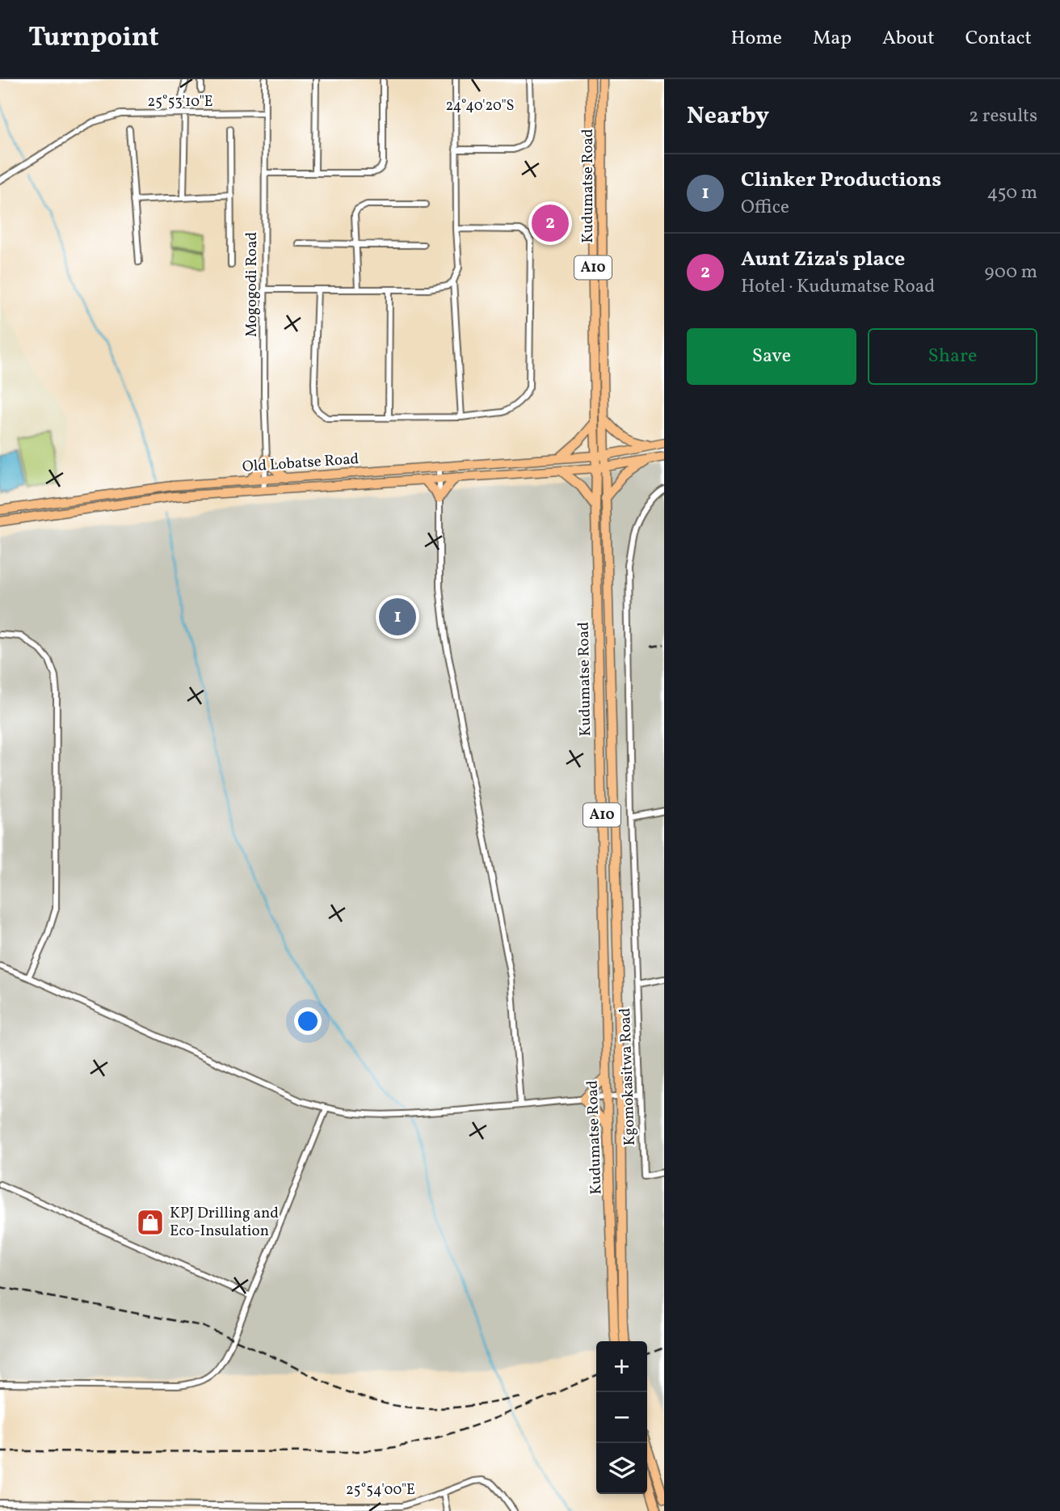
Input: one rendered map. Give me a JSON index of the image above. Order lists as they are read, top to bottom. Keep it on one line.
{"streets":{"main road":["Kudumatse Road","A10","Old Lobatse Road"],"street":["Mogogodi Road","Kgomokasitwa Road"]},"crossings":[["Kudumatse Road","Old Lobatse Road"],["Mogogodi Road","Old Lobatse Road"]],"places":{"shop":["KPJ Drilling and Eco-Insulation"]},"page":{"header":"Turnpoint","nav":["Home","Map","About","Contact"],"heading":["Nearby","2 results"],"list":[{"mark":"1","name":"Clinker Productions","note":"Office","value":"450 m"},{"mark":"2","name":"Aunt Ziza's place","note":"Hotel · Kudumatse Road","value":"900 m"}],"pins":["2","1"],"buttons":["Save","Share"],"map_buttons":["+","−"]},"coordinates":["25°53'10\"E","24°40'20\"S","25°54'00\"E"]}
